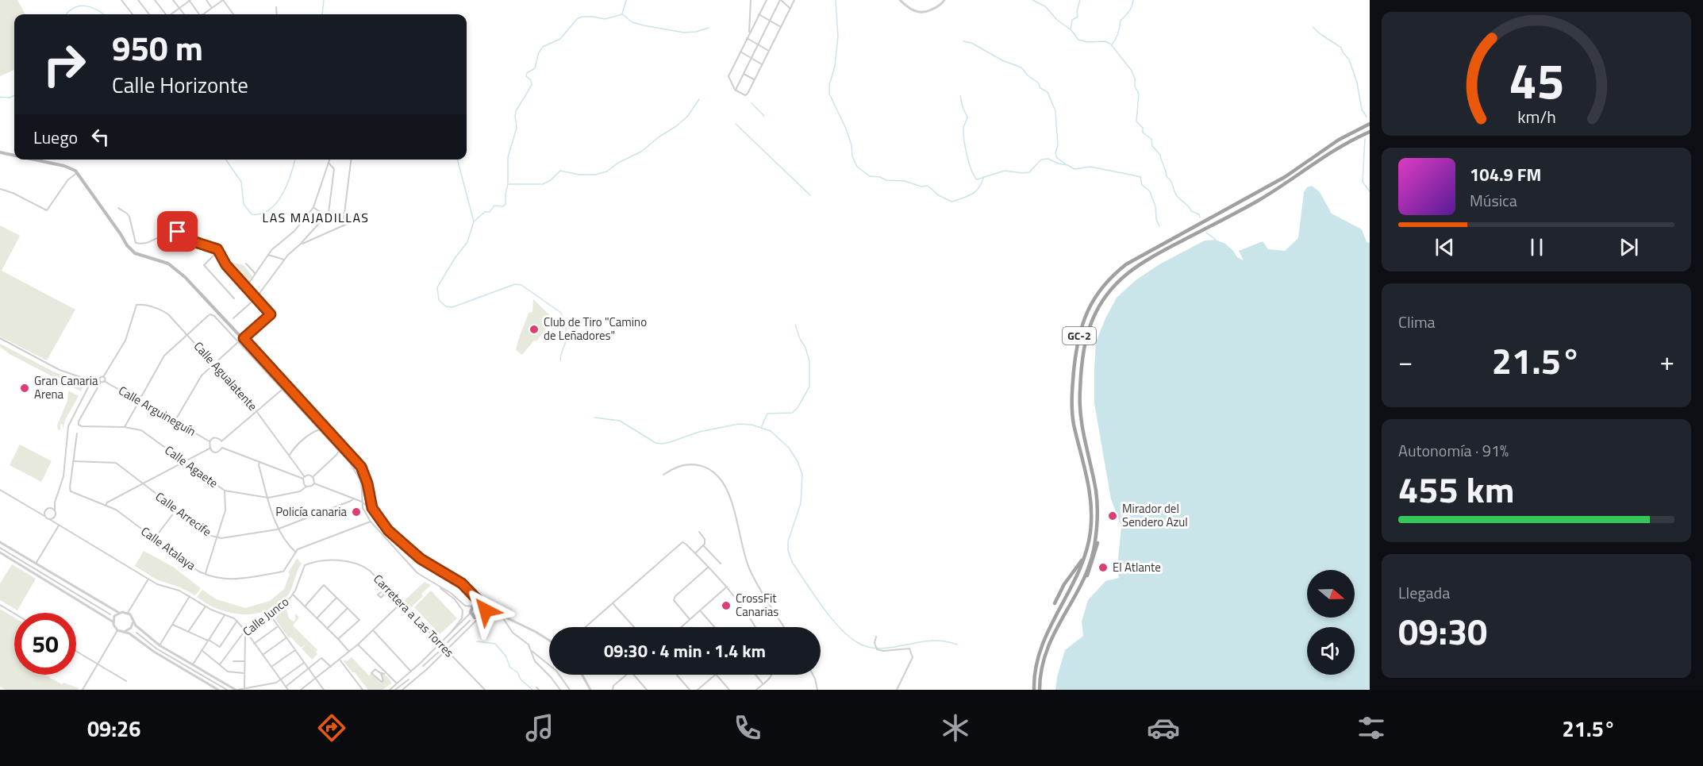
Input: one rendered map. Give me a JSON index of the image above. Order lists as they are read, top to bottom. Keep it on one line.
{"streets":{"highway":["GC-2"],"street":["Calle Agualatente","Calle Arguineguín","Calle Agaete","Calle Arrecife","Calle Atalaya","Carretera a Las Torres","Calle Junco"]},"crossings":[["Calle Agualatente","Calle Agaete"],["Calle Arrecife","Calle Atalaya"],["Carretera a Las Torres","Calle Junco"]],"districts":["LAS MAJADILLAS"],"places":["Club de Tiro \"Camino de Leñadores\"","Gran Canaria Arena","Policía canaria","Mirador del Sendero Azul","El Atlante","CrossFit Canarias"],"north":"right","page":{"turn":["950 m","Calle Horizonte"],"then":"Luego","song":["104.9 FM","Música"],"tile":["Clima",["Autonomía · 91%","455 km"],["Llegada","09:30"]],"heat":["−","21.5°","+"],"limit":"50","trip":"09:30 · 4 min · 1.4 km","tabs":["09:26","21.5°"],"gauge":["45","km/h"]}}
